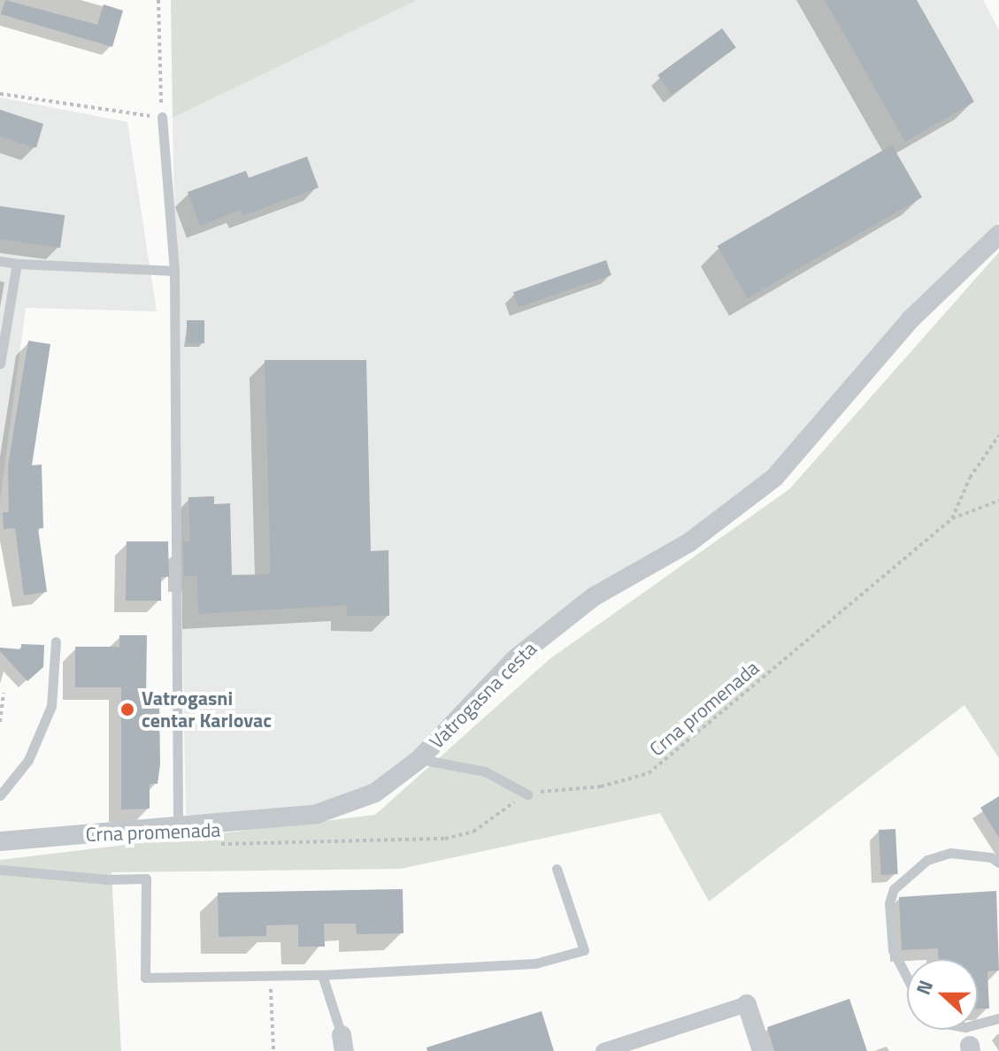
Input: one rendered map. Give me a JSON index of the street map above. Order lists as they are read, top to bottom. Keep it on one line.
{"streets":{"street":["Vatrogasna cesta"],"path":["Crna promenada"]},"places":["Vatrogasni centar Karlovac"],"north":"left"}
